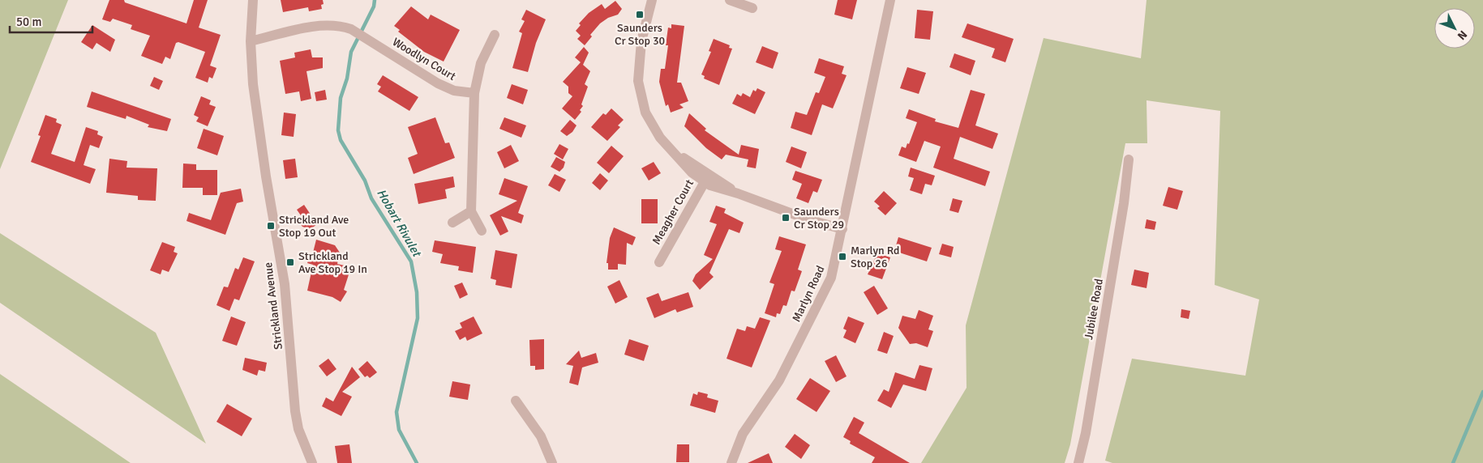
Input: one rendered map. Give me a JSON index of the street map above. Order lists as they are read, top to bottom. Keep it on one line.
{"streets":{"street":["Woodlyn Court","Meagher Court","Marlyn Road","Strickland Avenue","Jubilee Road"]},"crossings":[["Woodlyn Court","Strickland Avenue"]],"water":["Hobart Rivulet"],"places":{"transit":["Saunders Cr Stop 30","Saunders Cr Stop 29","Strickland Ave Stop 19 Out","Marlyn Rd Stop 26","Strickland Ave Stop 19 In"]},"scale_bar":"50 m","north":"bottom right"}
